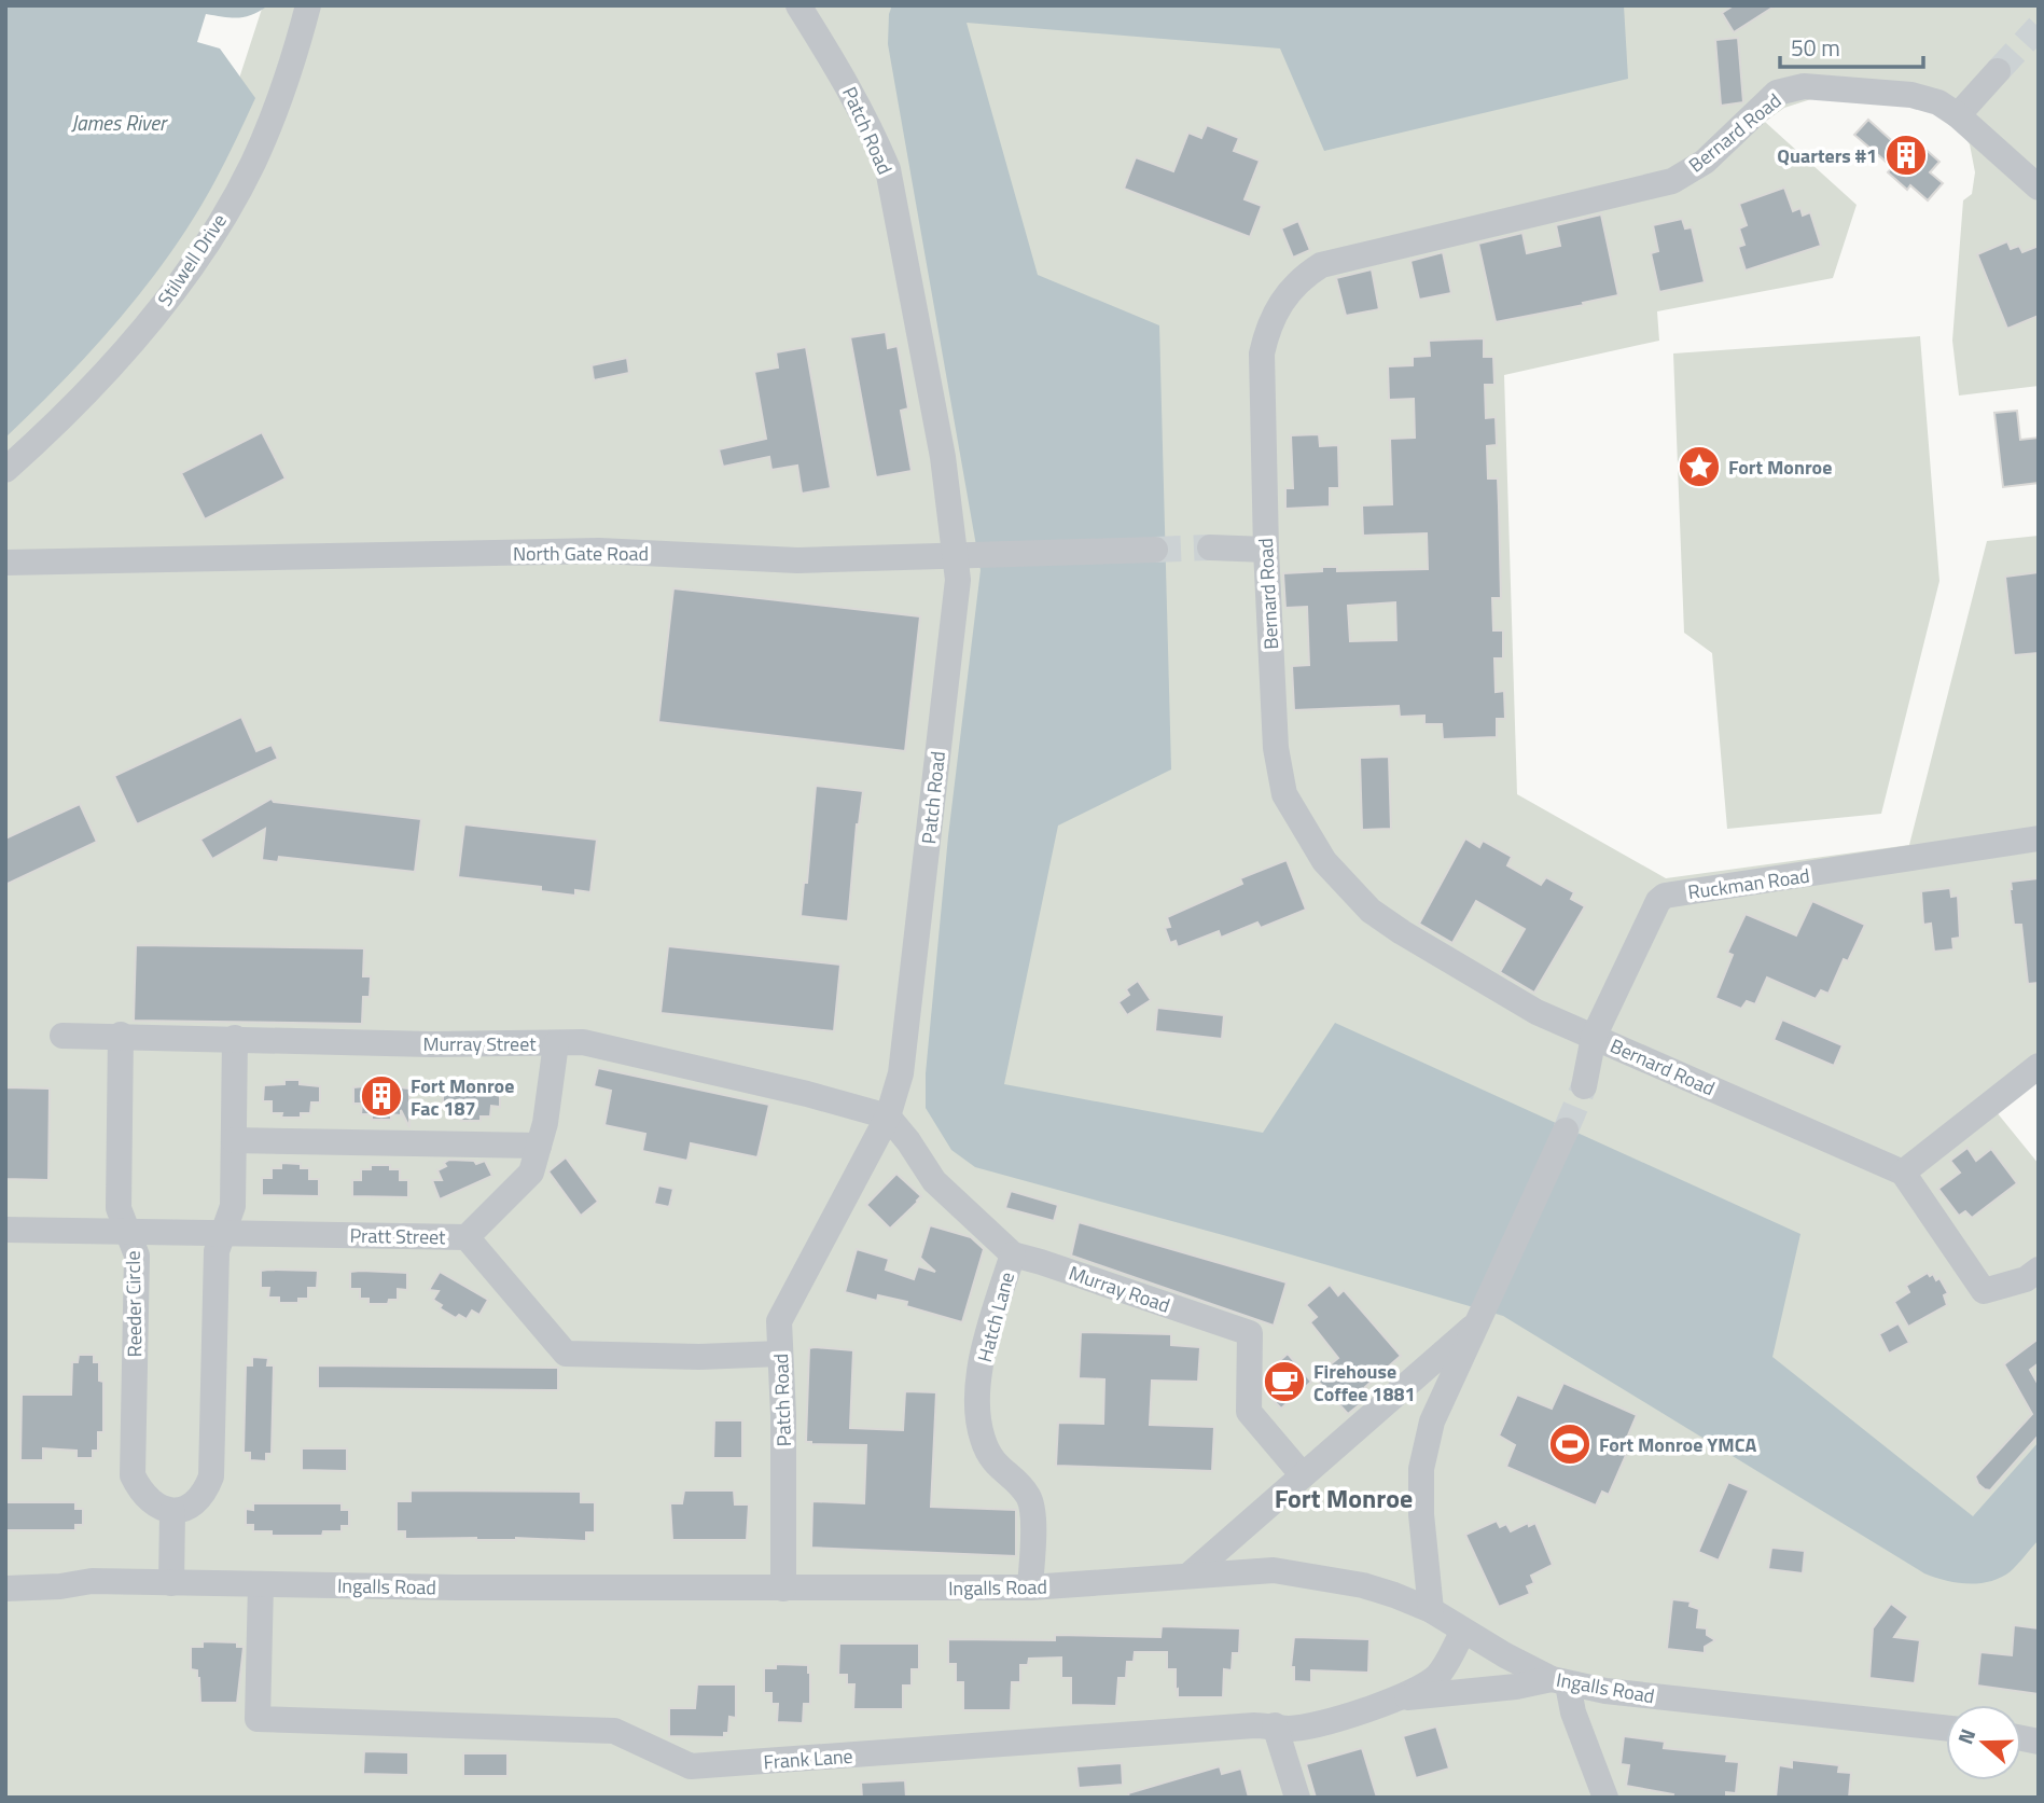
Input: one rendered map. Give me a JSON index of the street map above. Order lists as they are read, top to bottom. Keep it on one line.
{"streets":{"street":["Patch Road","Bernard Road","Stilwell Drive","North Gate Road","Ruckman Road","Murray Street","Pratt Street","Murray Road","Reeder Circle","Hatch Lane","Ingalls Road","Frank Lane"]},"crossings":[["Patch Road","North Gate Road"],["Patch Road","Murray Street"],["Patch Road","Pratt Street"],["Patch Road","Murray Road"],["Patch Road","Ingalls Road"],["Bernard Road","Ruckman Road"],["Murray Street","Murray Road"],["Murray Street","Reeder Circle"],["Pratt Street","Reeder Circle"],["Murray Road","Hatch Lane"],["Hatch Lane","Ingalls Road"],["Ingalls Road","Frank Lane"]],"districts":["Fort Monroe"],"water":["James River"],"places":{"building":["Quarters #1","Fort Monroe Fac 187"],"place":["Fort Monroe"],"cafe":["Firehouse Coffee 1881"],"sports":["Fort Monroe YMCA"]},"scale_bar":"50 m","north":"left"}
